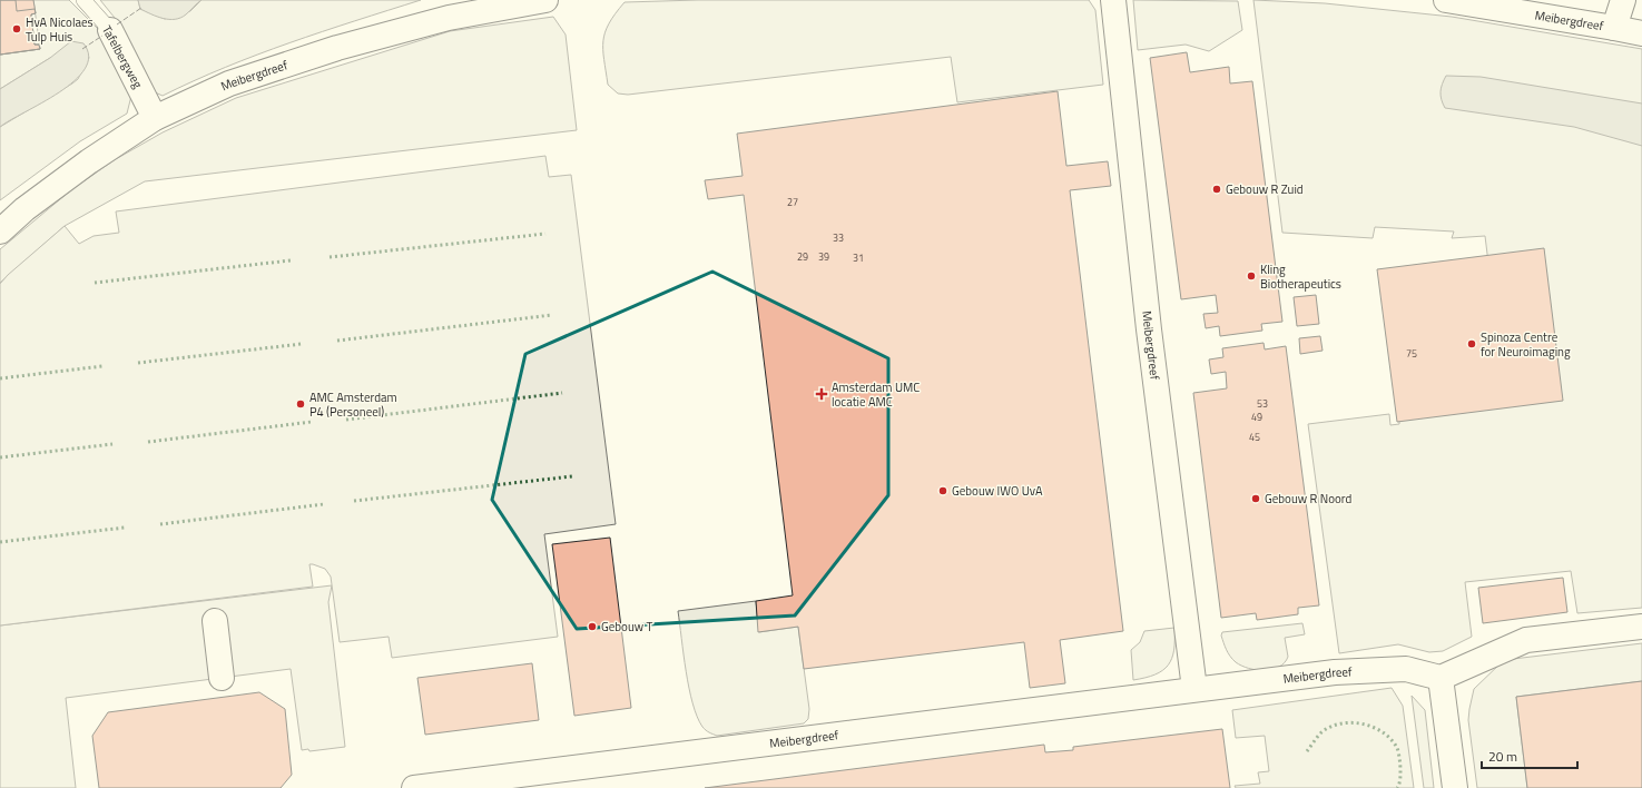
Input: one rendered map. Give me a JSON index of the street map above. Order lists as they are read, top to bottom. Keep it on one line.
{"streets":{"street":["Meibergdreef","Tafelbergweg"]},"crossings":[["Meibergdreef","Tafelbergweg"]],"places":{"other":["HvA Nicolaes Tulp Huis","Gebouw R Zuid","Kling Biotherapeutics","Spinoza Centre for Neuroimaging","AMC Amsterdam P4 (Personeel)","Gebouw IWO UvA","Gebouw R Noord","Gebouw T"],"health":["Amsterdam UMC locatie AMC"]},"house_numbers":["27","33","29","39","31","75","53","49","45"],"scale_bar":"20 m"}
